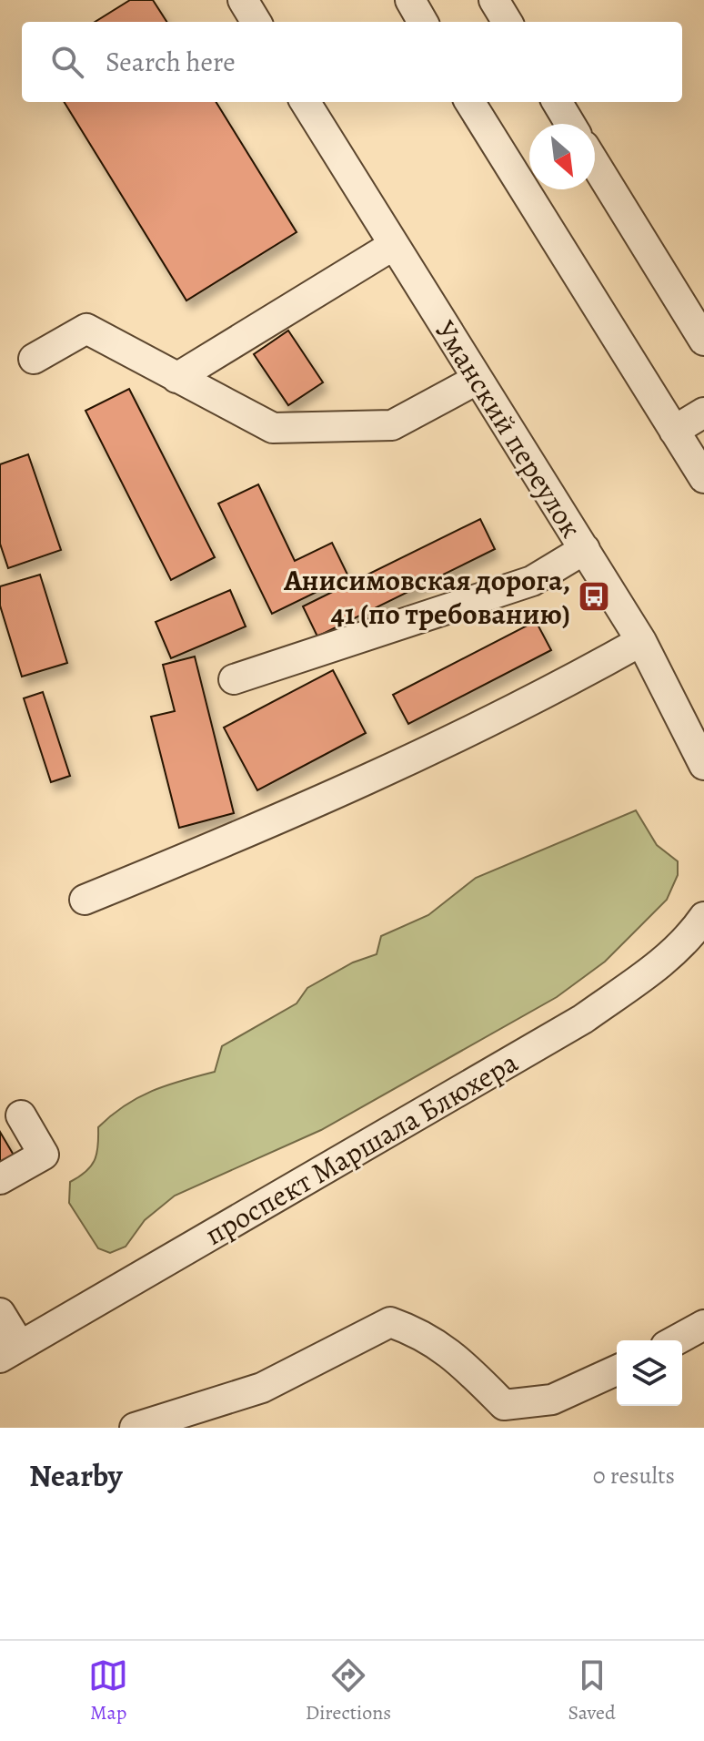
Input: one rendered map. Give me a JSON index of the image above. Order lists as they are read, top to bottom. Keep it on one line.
{"streets":{"street":["Уманский переулок","проспект Маршала Блюхера"]},"places":{"bus stop":["Анисимовская дорога, 41 (по требованию)"]},"north":"bottom right","page":{"search":"Search here","heading":["Nearby","0 results"],"nav":["Map","Directions","Saved"]}}
